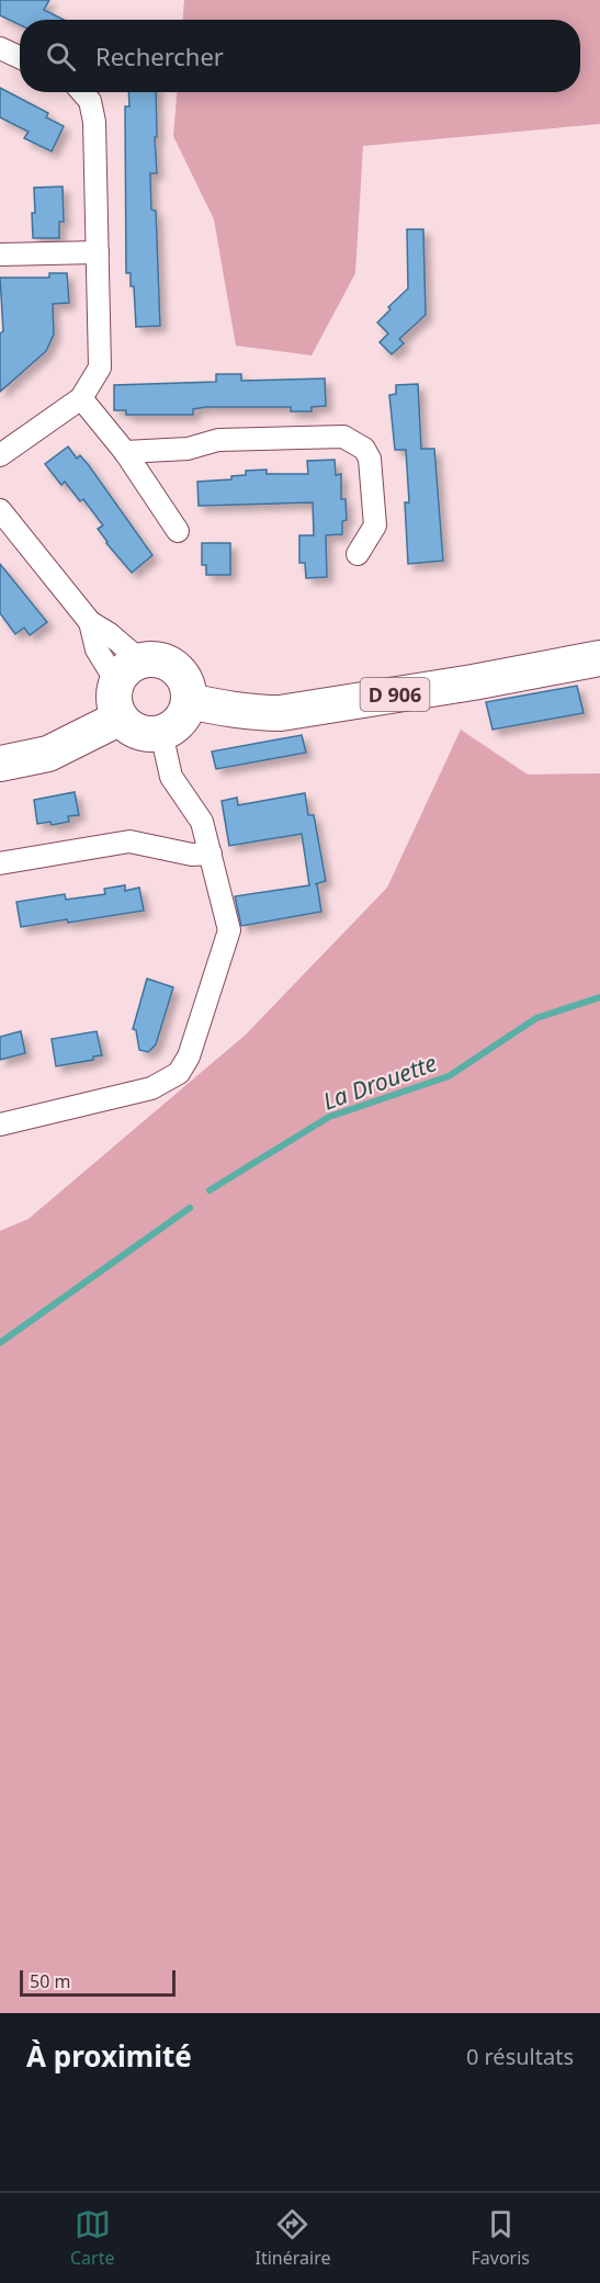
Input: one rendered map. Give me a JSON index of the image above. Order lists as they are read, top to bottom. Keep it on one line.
{"streets":{"main road":["D 906"]},"water":["La Drouette"],"scale_bar":"50 m","page":{"search":"Rechercher","scale":"50 m","heading":["À proximité","0 résultats"],"nav":["Carte","Itinéraire","Favoris"]}}
